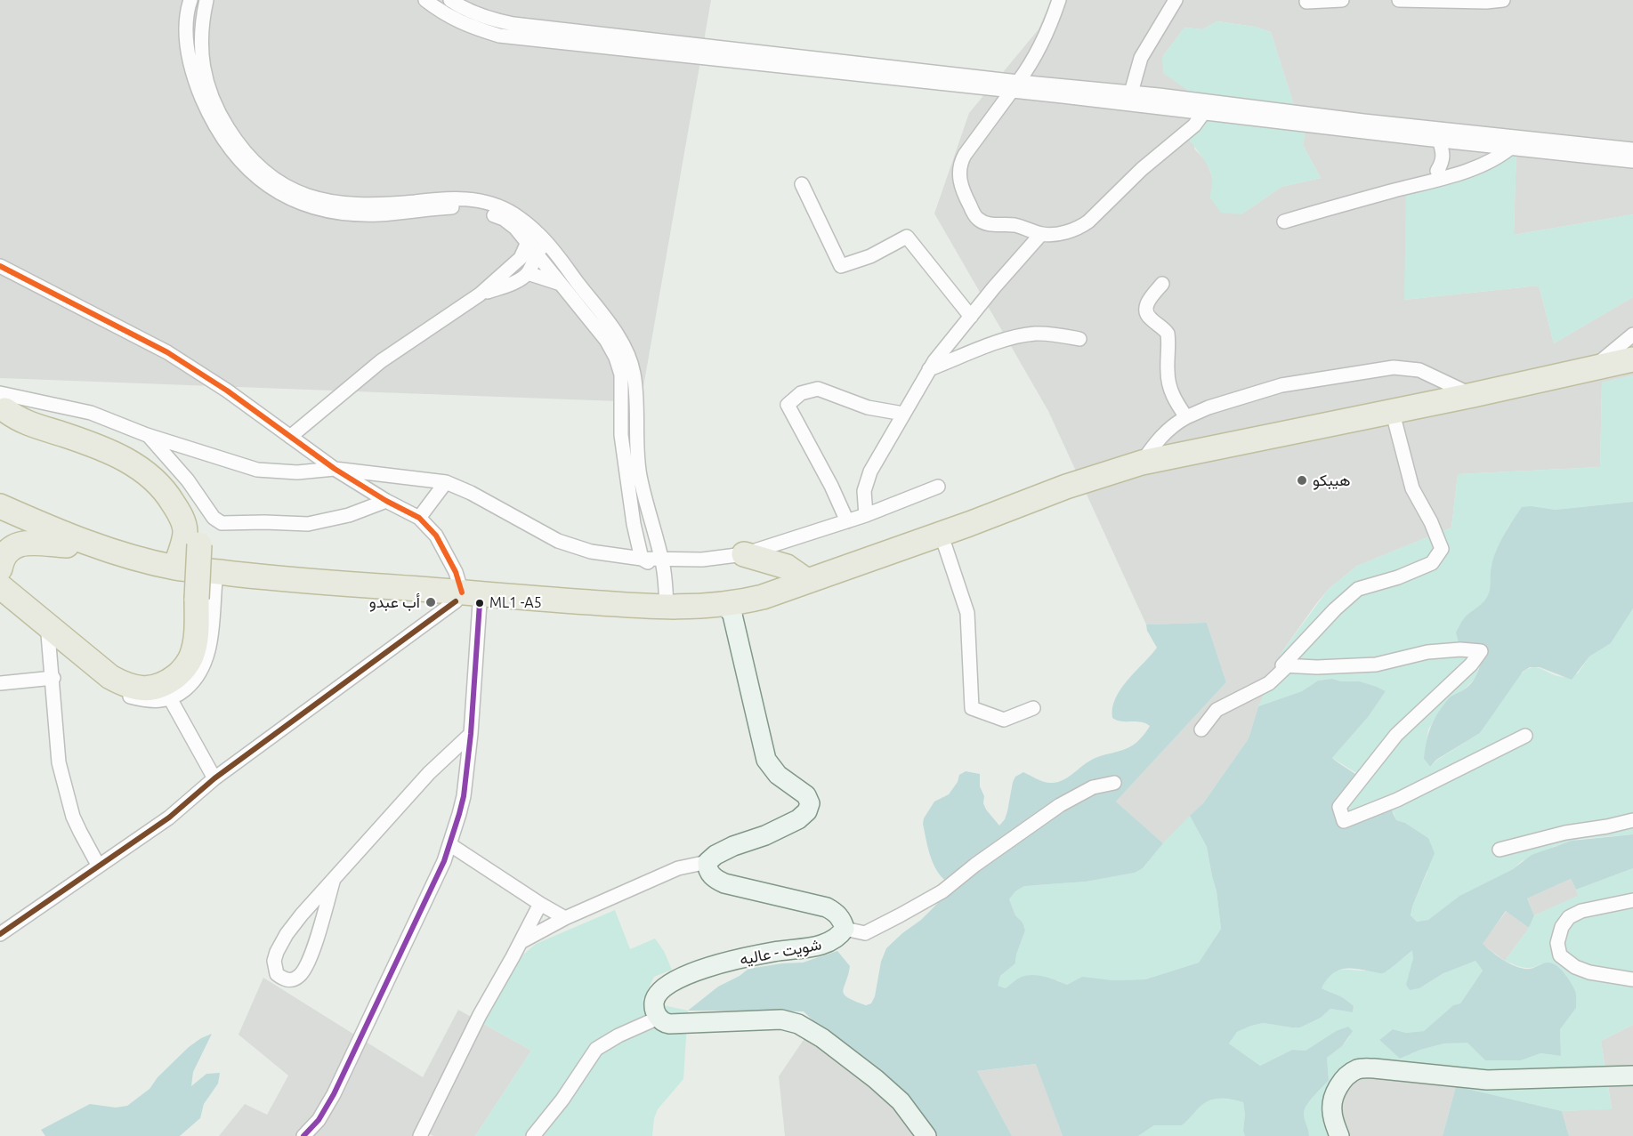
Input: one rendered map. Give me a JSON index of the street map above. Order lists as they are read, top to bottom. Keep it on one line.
{"streets":{"street":["شويت - عاليه"]},"places":["هيبكو","أب عبدو","ML1 -A5"]}
